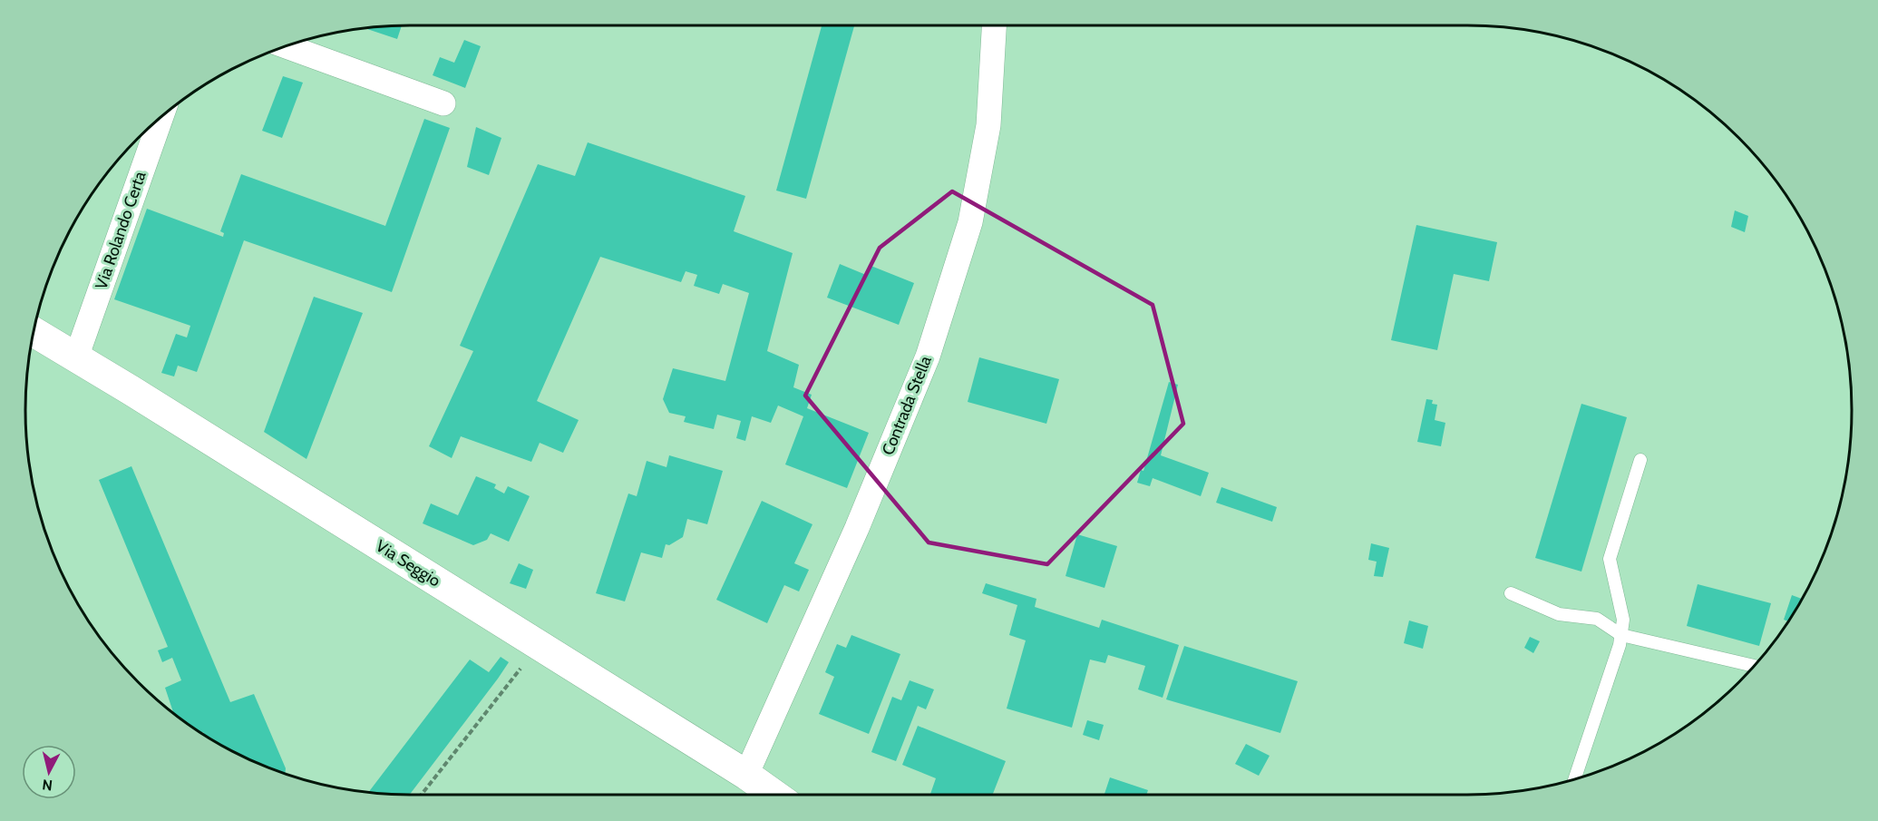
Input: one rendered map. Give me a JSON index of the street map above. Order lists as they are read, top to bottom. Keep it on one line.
{"streets":{"street":["Via Rolando Certa","Contrada Stella","Via Seggio"]},"crossings":[["Via Rolando Certa","Via Seggio"],["Contrada Stella","Via Seggio"]],"north":"bottom"}
